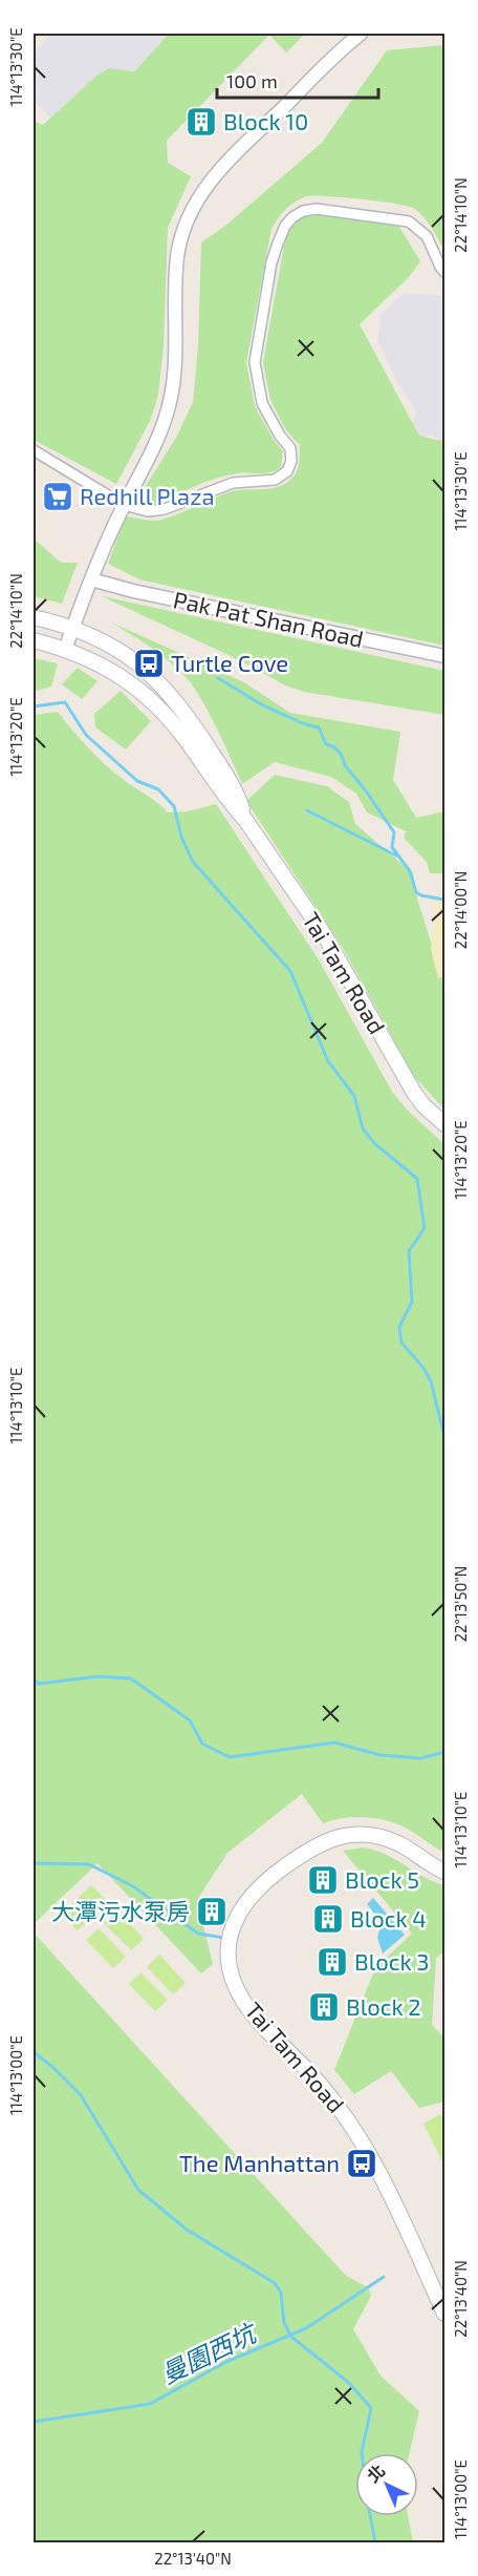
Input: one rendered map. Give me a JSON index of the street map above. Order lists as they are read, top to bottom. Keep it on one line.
{"streets":{"main road":["Tai Tam Road"],"street":["Pak Pat Shan Road"]},"water":["曼園西坑"],"places":{"building":["Block 10","Block 5","大潭污水泵房","Block 4","Block 3","Block 2"],"supermarket":["Redhill Plaza"],"bus stop":["Turtle Cove","The Manhattan"]},"scale_bar":"100 m","north":"top left","coordinates":["114°13'30\"E","22°14'10\"N","114°13'20\"E","22°14'00\"N","114°13'10\"E","22°13'50\"N","114°13'00\"E","22°13'40\"N"]}
